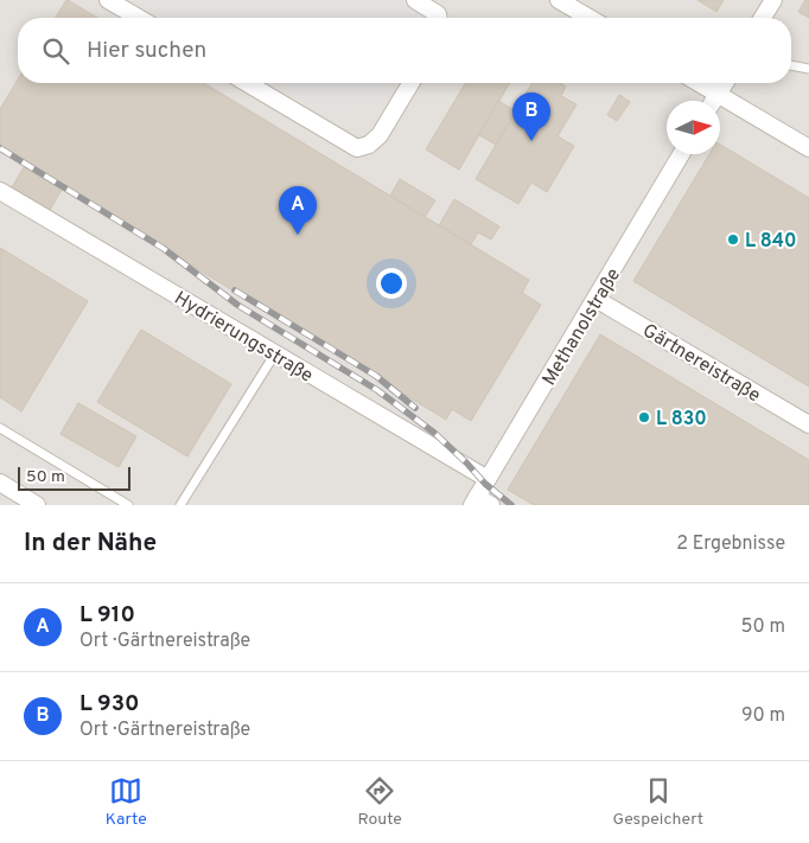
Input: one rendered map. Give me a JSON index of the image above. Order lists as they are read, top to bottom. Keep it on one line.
{"streets":{"street":["Methanolstraße","Hydrierungsstraße","Gärtnereistraße"]},"crossings":[["Methanolstraße","Hydrierungsstraße"],["Methanolstraße","Gärtnereistraße"]],"places":["L 840","L 830"],"scale_bar":"50 m","north":"right","page":{"search":"Hier suchen","pins":["B","A"],"scale":"50 m","heading":["In der Nähe","2 Ergebnisse"],"list":[{"mark":"A","name":"L 910","note":"Ort · Gärtnereistraße","value":"50 m"},{"mark":"B","name":"L 930","note":"Ort · Gärtnereistraße","value":"90 m"}],"nav":["Karte","Route","Gespeichert"]}}
